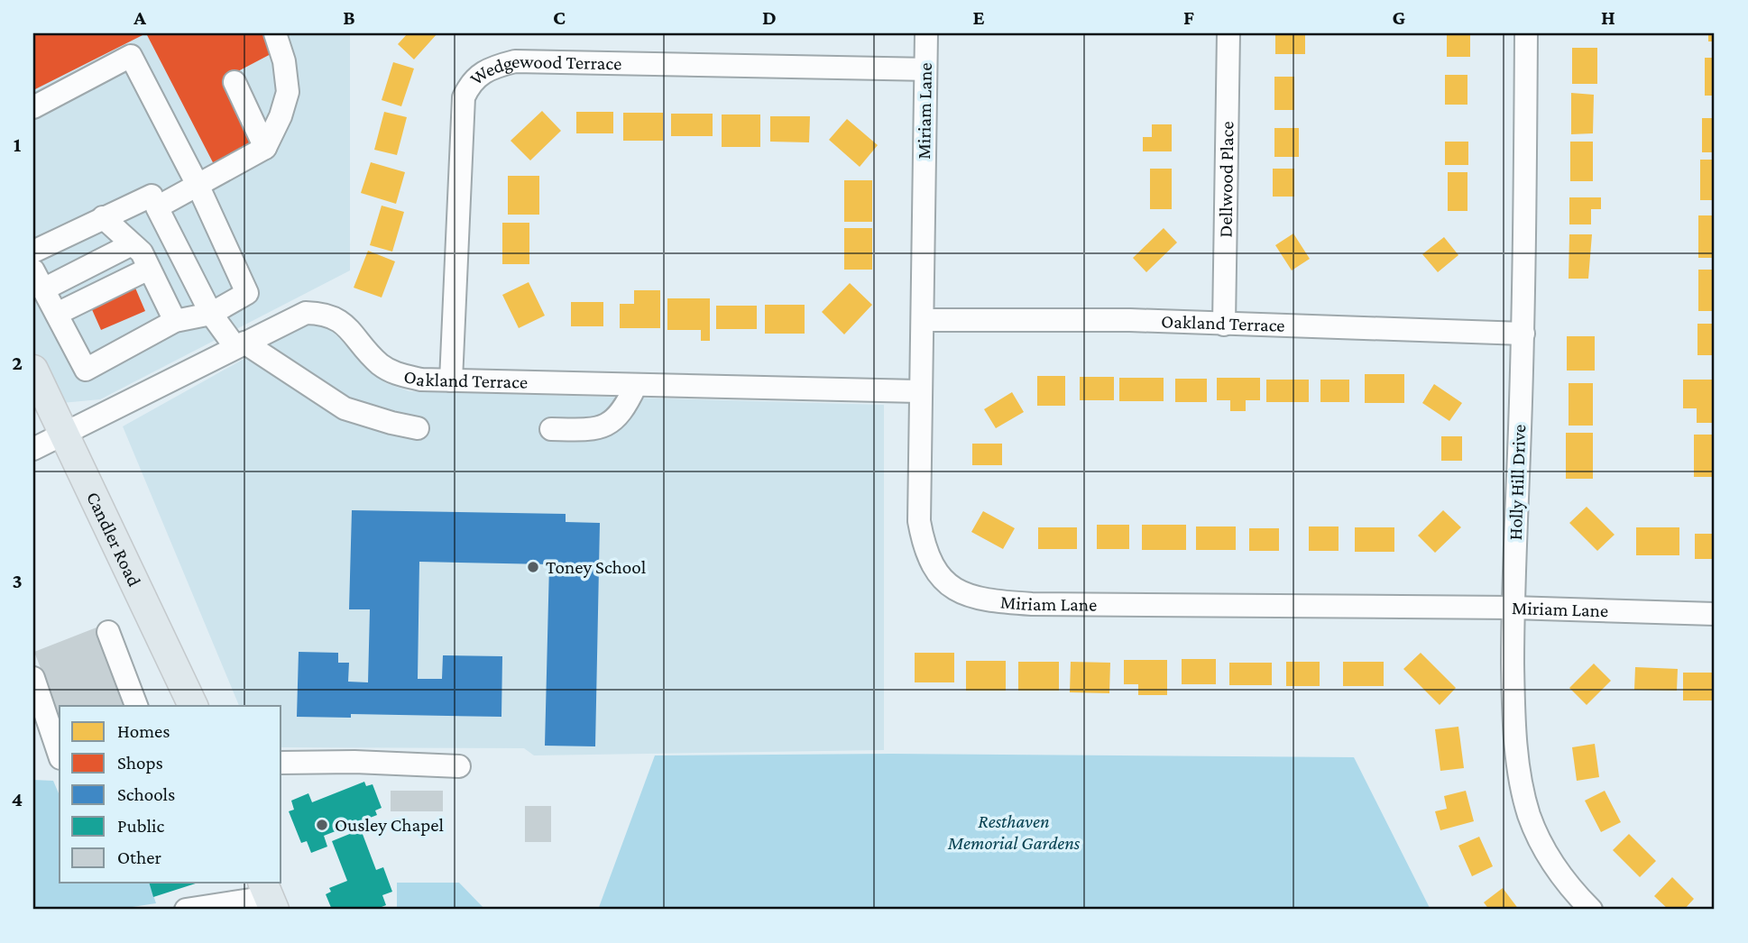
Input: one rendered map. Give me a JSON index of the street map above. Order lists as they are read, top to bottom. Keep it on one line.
{"streets":{"main road":["Candler Road"],"street":["Wedgewood Terrace","Miriam Lane","Dellwood Place","Oakland Terrace","Holly Hill Drive"]},"crossings":[["Wedgewood Terrace","Miriam Lane"],["Wedgewood Terrace","Oakland Terrace"],["Miriam Lane","Oakland Terrace"],["Miriam Lane","Holly Hill Drive"],["Dellwood Place","Oakland Terrace"],["Oakland Terrace","Holly Hill Drive"],["Oakland Terrace","Candler Road"]],"parks":["Resthaven Memorial Gardens"],"places":["Toney School","Ousley Chapel"],"legend":["Homes","Shops","Schools","Public","Other"],"grid":{"columns":["A","B","C","D","E","F","G","H"],"rows":["1","2","3","4"]}}
